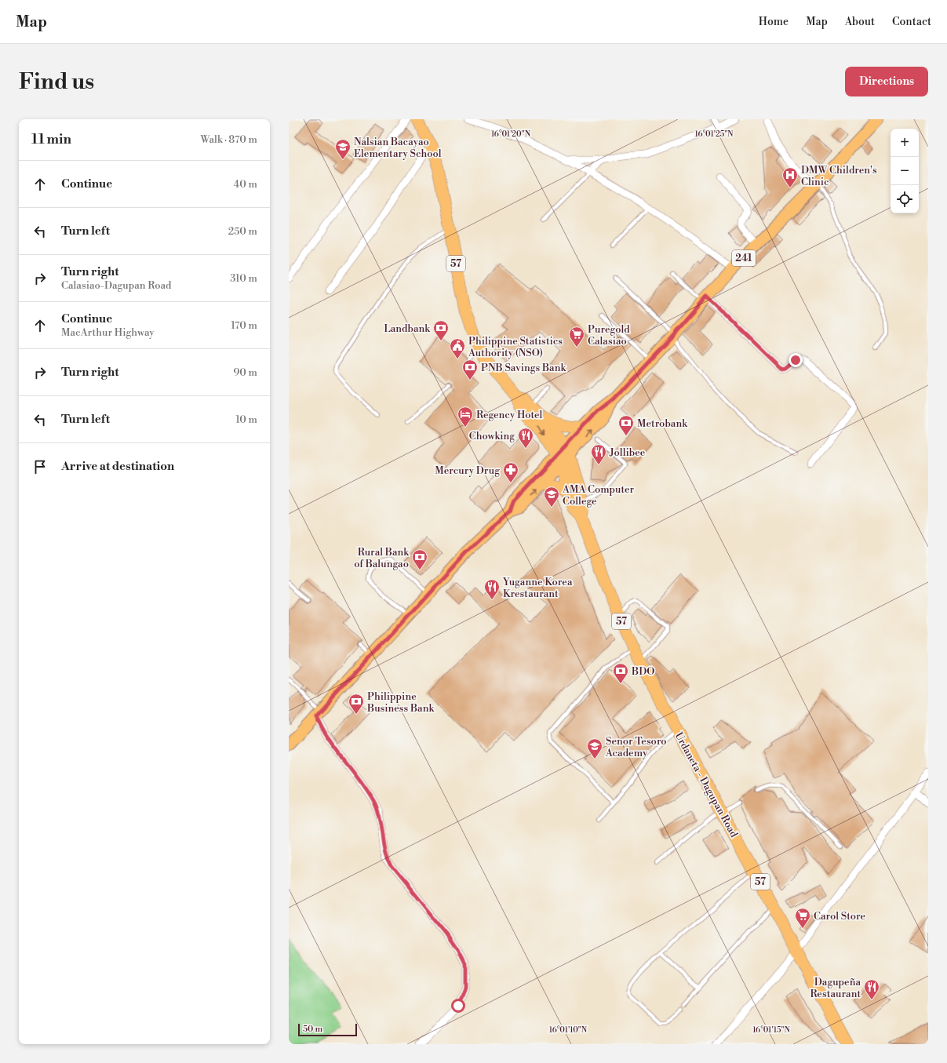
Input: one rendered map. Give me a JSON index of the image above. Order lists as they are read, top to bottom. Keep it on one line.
{"streets":{"highway":["57","Urdaneta - Dagupan Road"],"main road":["241"]},"crossings":[["241","57"],["241","Urdaneta - Dagupan Road"],["57","Urdaneta - Dagupan Road"]],"places":{"school or university":["Nalsian Bacayao Elementary School","AMA Computer College","Senor Tesoro Academy"],"hospital":["DMW Children's Clinic"],"bank":["Landbank","PNB Savings Bank","Metrobank","Rural Bank of Balungao","BDO","Philippine Business Bank"],"supermarket":["Puregold Calasiao","Carol Store"],"public building":["Philippine Statistics Authority (NSO)"],"hotel":["Regency Hotel"],"restaurant":["Chowking","Jollibee","Yuganne Korea Krestaurant","Dagupeña Restaurant"],"pharmacy":["Mercury Drug"]},"scale_bar":"50 m","page":{"header":"Map","nav":["Home","Map","About","Contact"],"buttons":"Directions","title":"Find us","heading":["11 min","Walk · 870 m"],"map_buttons":["+","−"],"list":[["Continue","40 m"],["Turn left","250 m"],["Turn right","Calasiao-Dagupan Road","310 m"],["Continue","MacArthur Highway","170 m"],["Turn right","90 m"],["Turn left","10 m"],"Arrive at destination"],"scale":"50 m"},"coordinates":["16°01'20\"N","16°01'25\"N","16°01'10\"N","16°01'15\"N"]}
